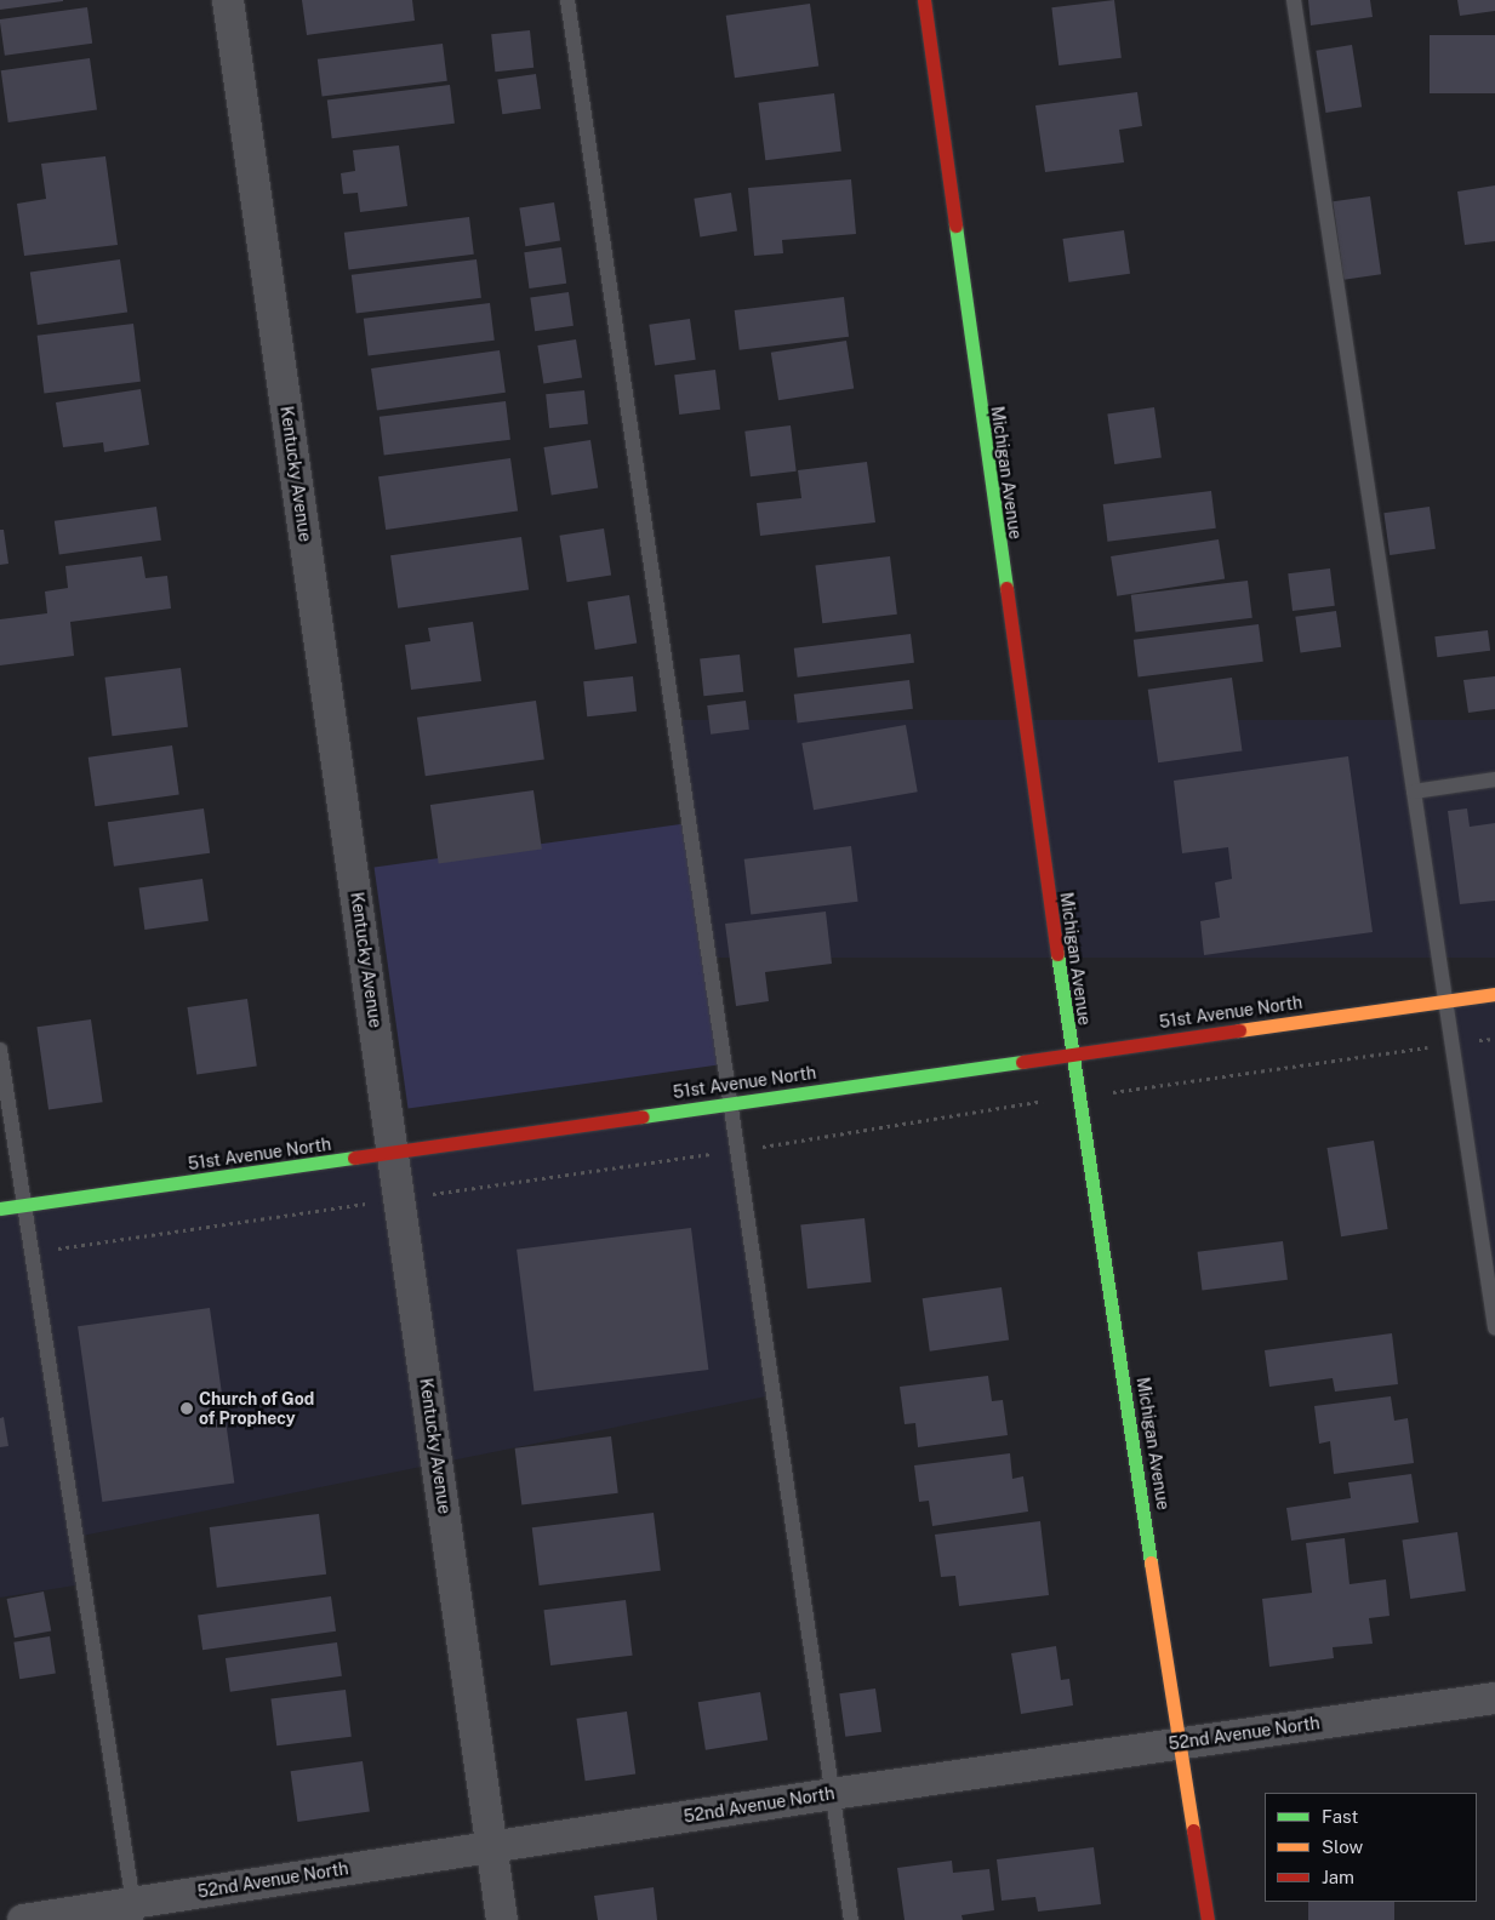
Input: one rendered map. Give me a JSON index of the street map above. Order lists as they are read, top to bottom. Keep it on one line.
{"streets":{"street":["Michigan Avenue","Kentucky Avenue","51st Avenue North","52nd Avenue North"]},"crossings":[["Michigan Avenue","51st Avenue North"],["Michigan Avenue","52nd Avenue North"],["Kentucky Avenue","51st Avenue North"],["Kentucky Avenue","52nd Avenue North"]],"places":["Church of God of Prophecy"],"legend":["Fast","Slow","Jam"]}
